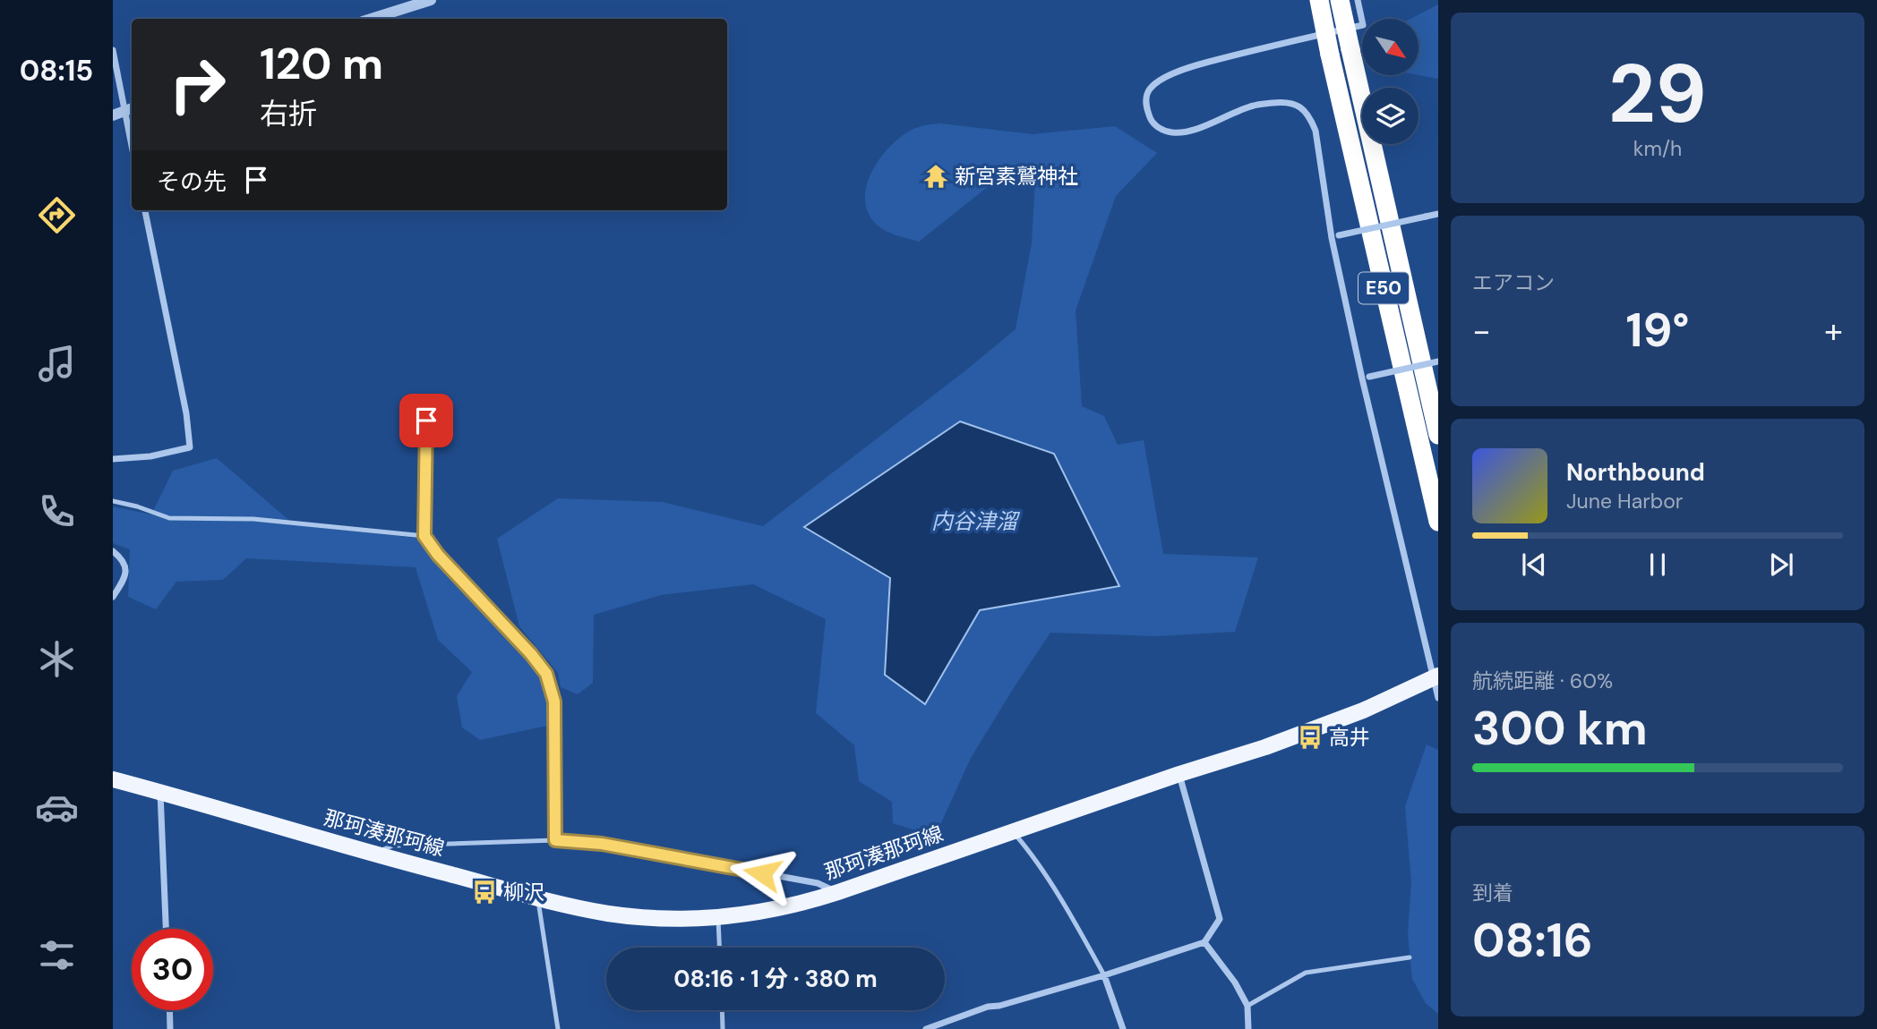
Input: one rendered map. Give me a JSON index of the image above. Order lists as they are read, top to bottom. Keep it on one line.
{"streets":{"highway":["E50"],"main road":["那珂湊那珂線"]},"water":["内谷津溜"],"places":{"temple":["新宮素鷲神社"],"bus stop":["高井","柳沢"]},"north":"bottom right","page":{"tabs":"08:15","tile":[["29","km/h"],"エアコン",["航続距離 · 60%","300 km"],["到着","08:16"]],"turn":["120 m","右折"],"then":"その先","heat":["−","19°","+"],"song":["Northbound","June Harbor"],"limit":"30","trip":"08:16 · 1 分 · 380 m"}}
